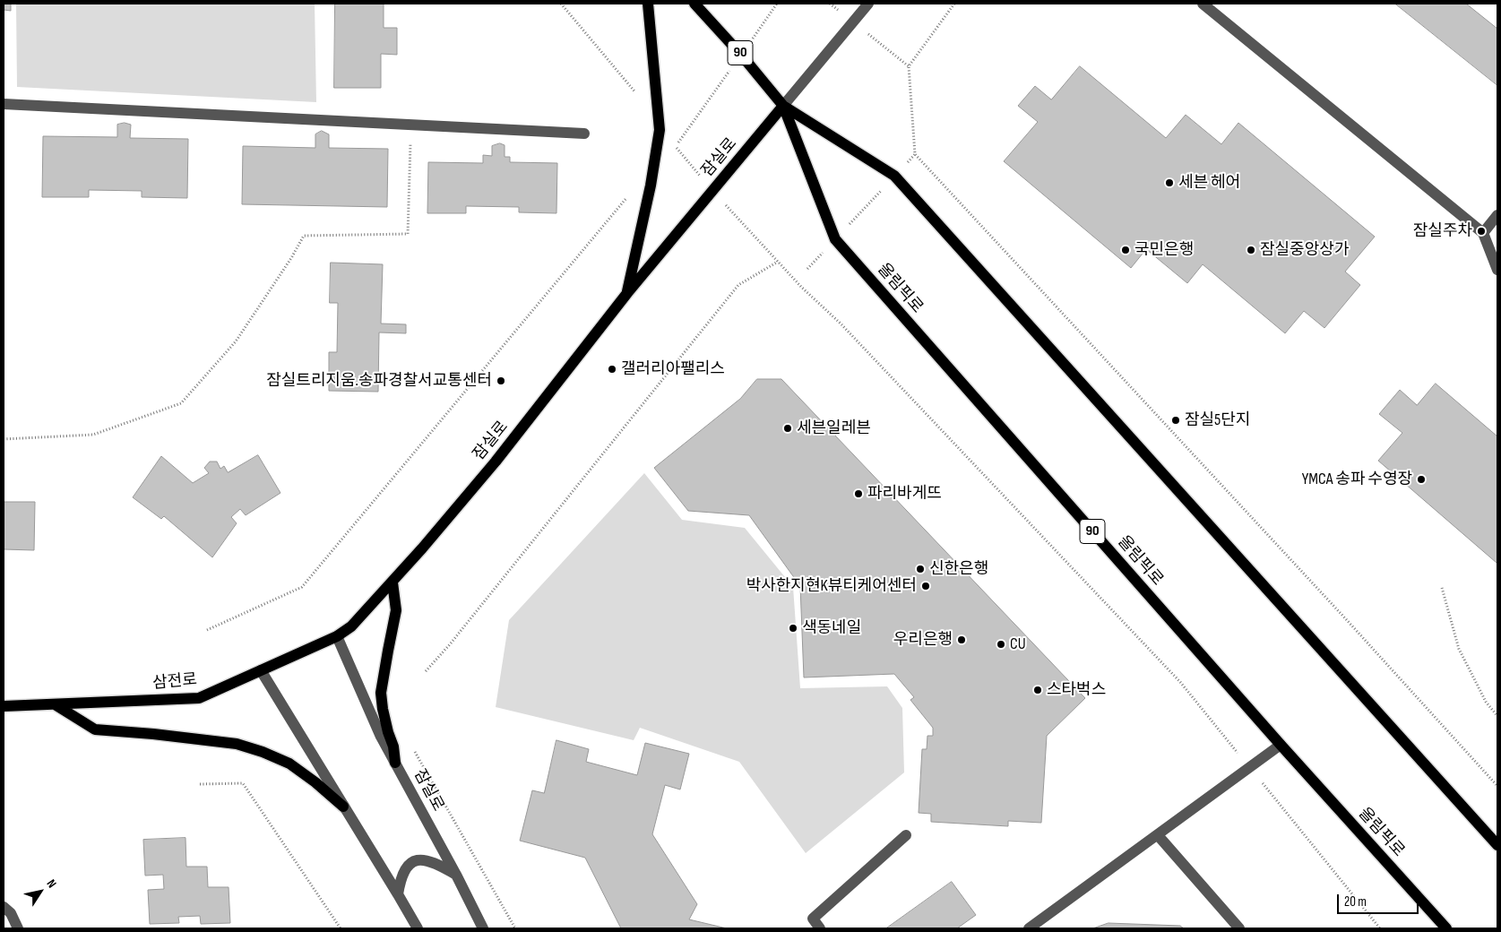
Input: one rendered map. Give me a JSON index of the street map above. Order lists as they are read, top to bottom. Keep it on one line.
{"streets":{"main road":["90","잠실로","올림픽로","삼전로"]},"crossings":[["잠실로","올림픽로"],["잠실로","삼전로"]],"places":["세븐 헤어","잠실주차","국민은행","잠실중앙상가","갤러리아팰리스","잠실트리지움.송파경찰서교통센터","잠실5단지","세븐일레븐","YMCA 송파 수영장","파리바게뜨","신한은행","박사한지현K뷰티케어센터","색동네일","우리은행","CU","스타벅스"],"scale_bar":"20 m","north":"top right"}
